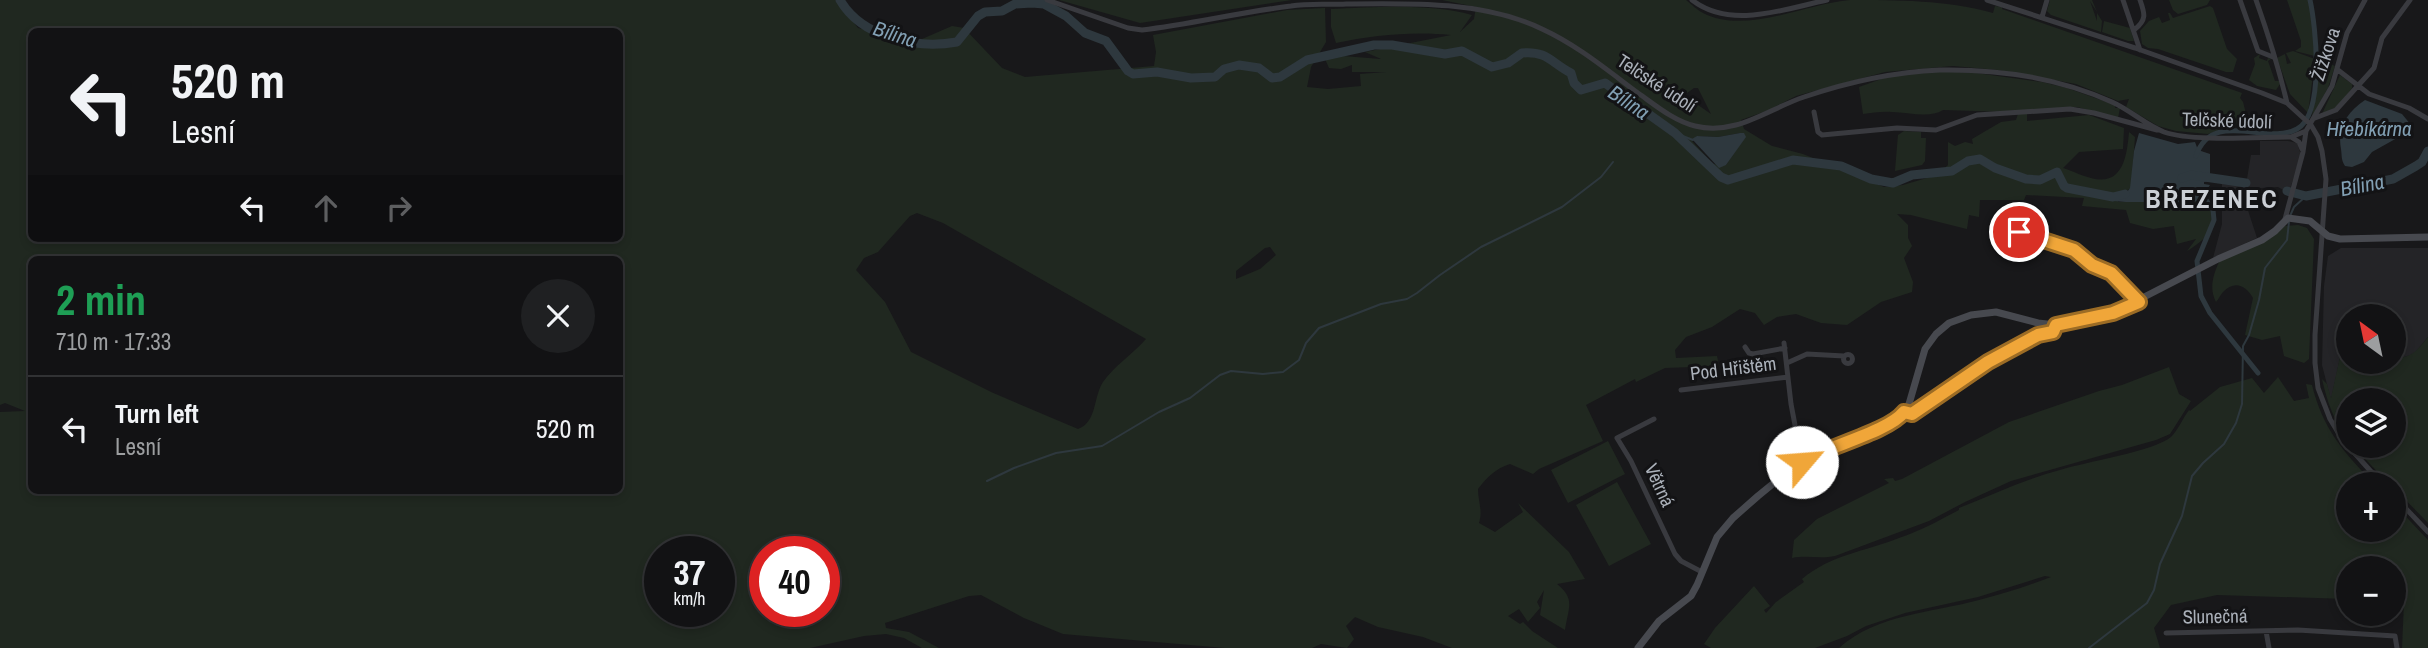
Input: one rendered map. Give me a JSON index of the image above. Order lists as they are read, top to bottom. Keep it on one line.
{"streets":{"street":["Žižkova","Telčské údolí","Pod Hřištěm","Větrná","Slunečná"]},"districts":["BŘEZENEC"],"water":["Bílina","Hřebíkárna"],"north":"top left","page":{"turn":["520 m","Lesní"],"heading":["2 min","710 m · 17:33"],"map_buttons":["+","−"],"list":[{"name":"Turn left","note":"Lesní","value":"520 m"}],"speed":"37 km/h","limit":"40"}}
